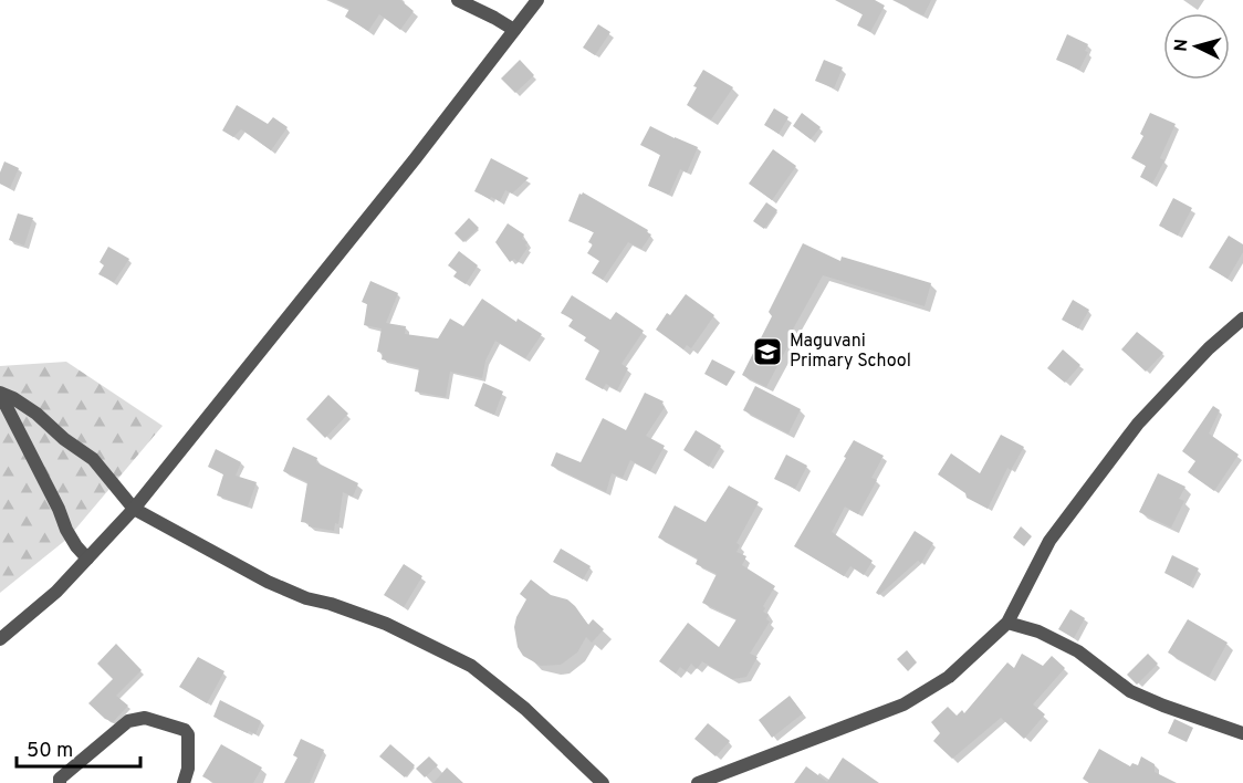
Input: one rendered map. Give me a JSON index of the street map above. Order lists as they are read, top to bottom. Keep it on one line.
{"places":{"school or university":["Maguvani Primary School"]},"scale_bar":"50 m","north":"left"}
